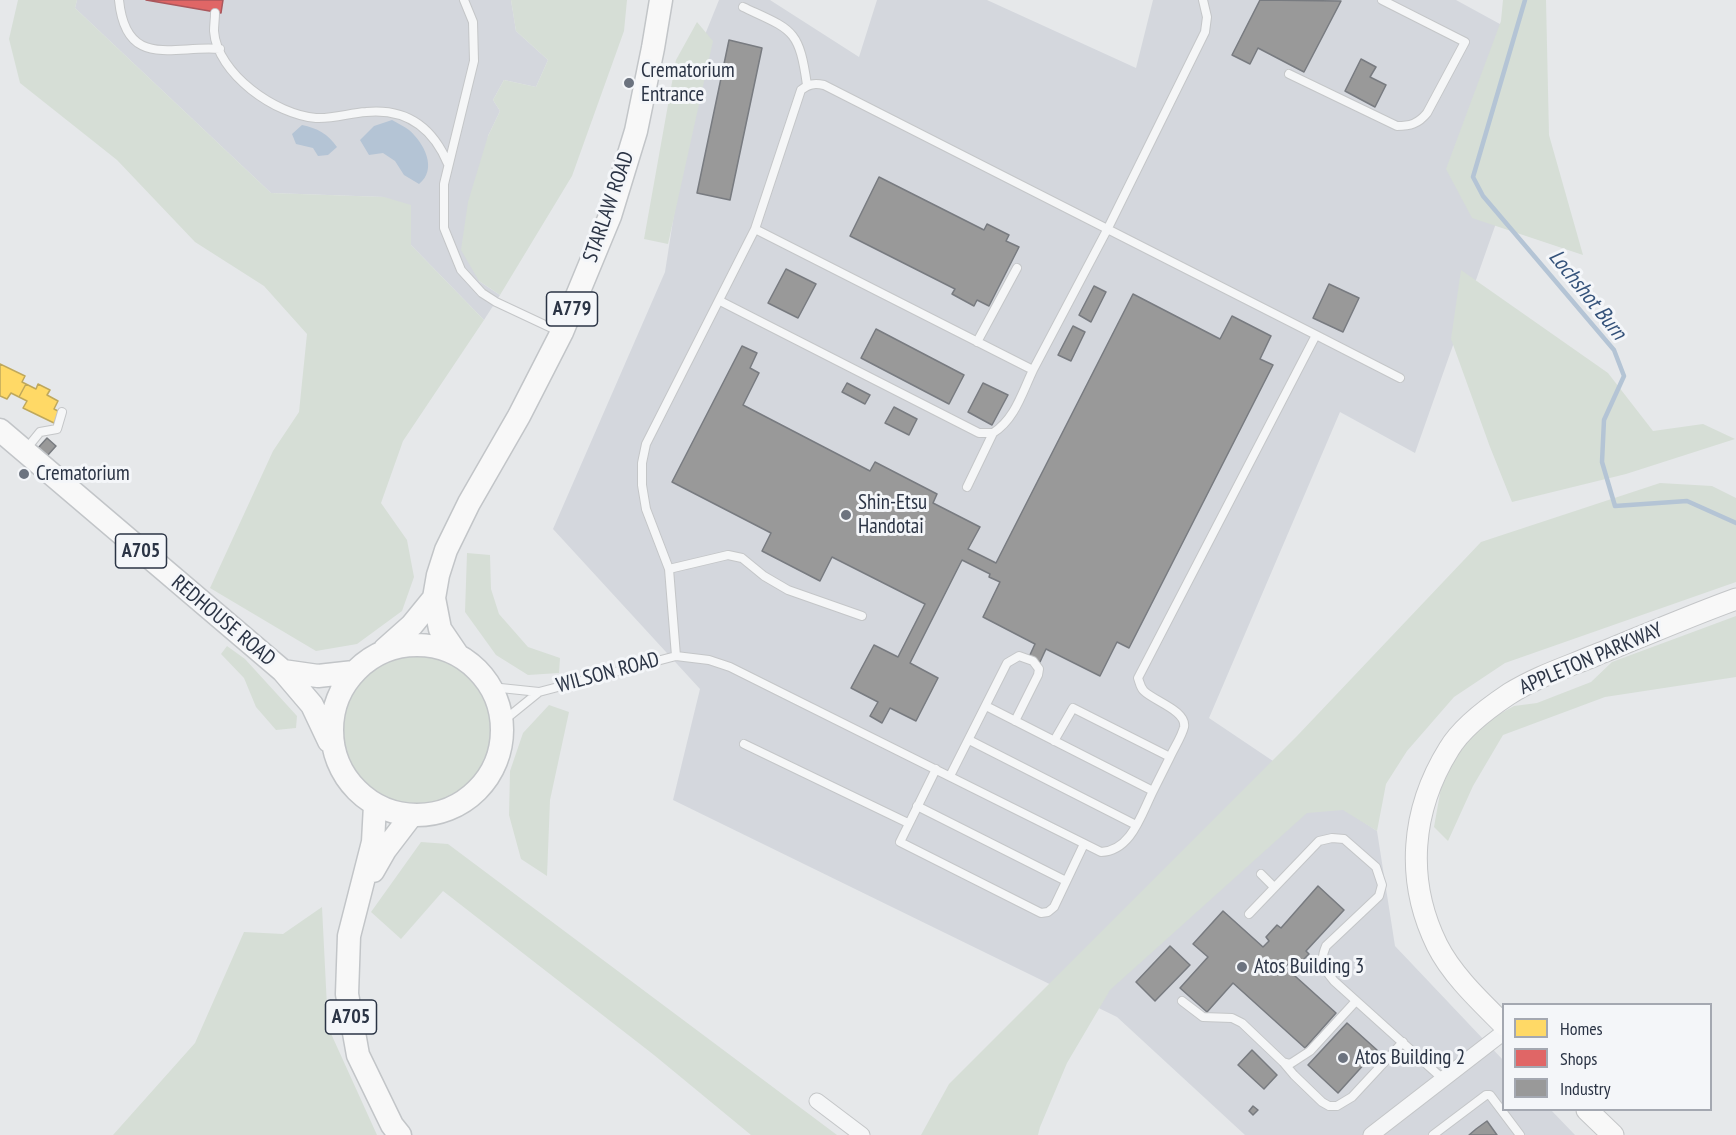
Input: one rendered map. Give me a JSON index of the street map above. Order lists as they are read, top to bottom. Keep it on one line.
{"streets":{"main road":["STARLAW ROAD","A779","A705","REDHOUSE ROAD"],"street":["APPLETON PARKWAY"],"lane":["WILSON ROAD"]},"crossings":[["STARLAW ROAD","A779"],["A779","A705"],["A779","WILSON ROAD"],["A705","REDHOUSE ROAD"],["A705","WILSON ROAD"]],"water":["Lochshot Burn"],"places":["Crematorium Entrance","Crematorium","Shin-Etsu Handotai","Atos Building 3","Atos Building 2"],"legend":["Homes","Shops","Industry"]}
